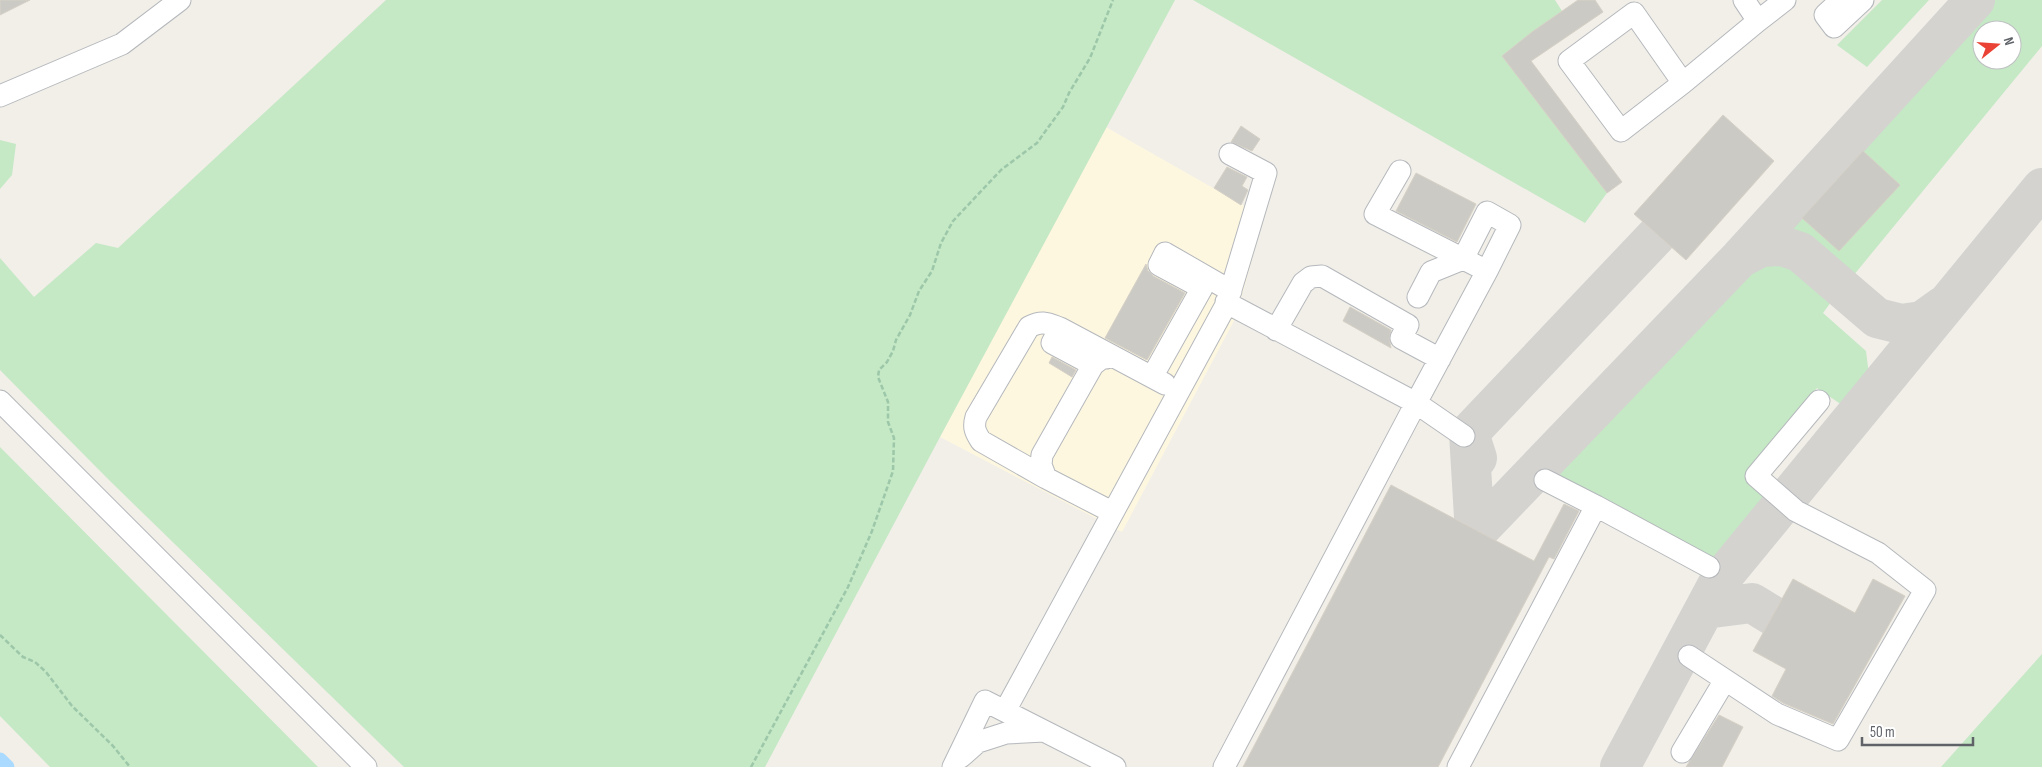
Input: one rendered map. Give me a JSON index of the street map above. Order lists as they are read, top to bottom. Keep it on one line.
{"scale_bar":"50 m","north":"right"}
